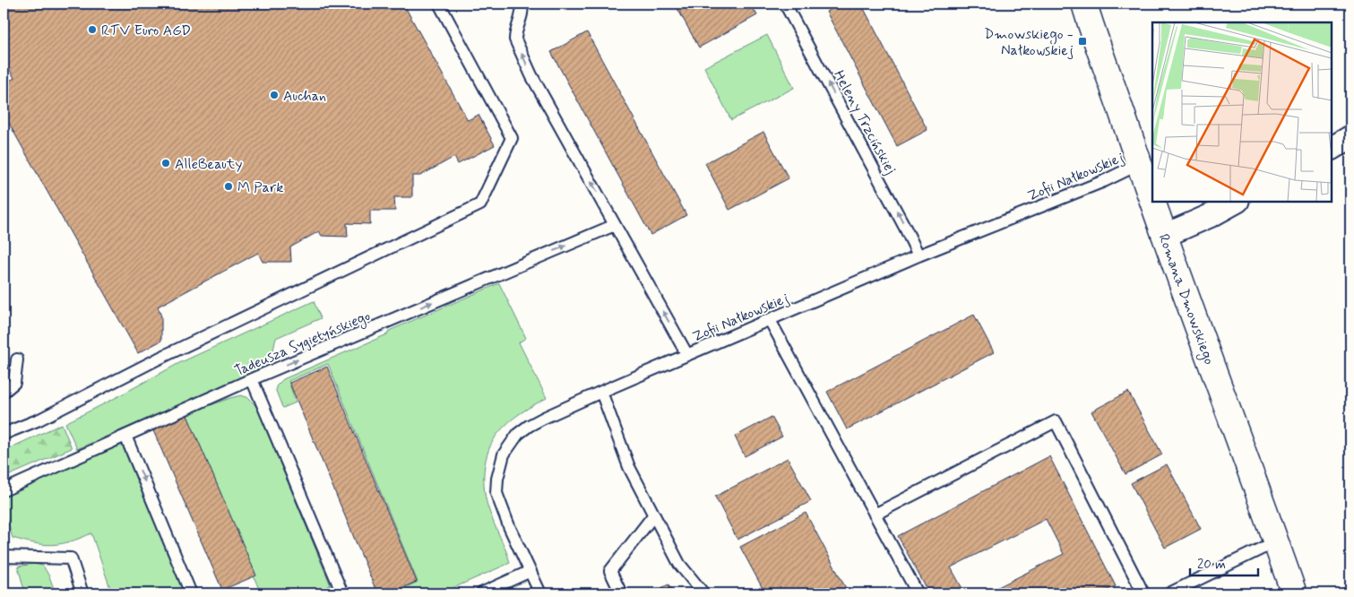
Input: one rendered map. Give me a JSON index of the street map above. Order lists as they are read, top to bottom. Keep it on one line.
{"streets":{"street":["Romana Dmowskiego"],"lane":["Heleny Trzcińskiej","Zofii Nałkowskiej","Tadeusza Sygietyńskiego"]},"crossings":[["Heleny Trzcińskiej","Zofii Nałkowskiej"],["Zofii Nałkowskiej","Romana Dmowskiego"]],"one_way":["Heleny Trzcińskiej","Tadeusza Sygietyńskiego"],"places":{"other":["RTV Euro AGD","Auchan","AlleBeauty","M Park"],"transit":["Dmowskiego - Nałkowskiej"]},"scale_bar":"20 m"}
